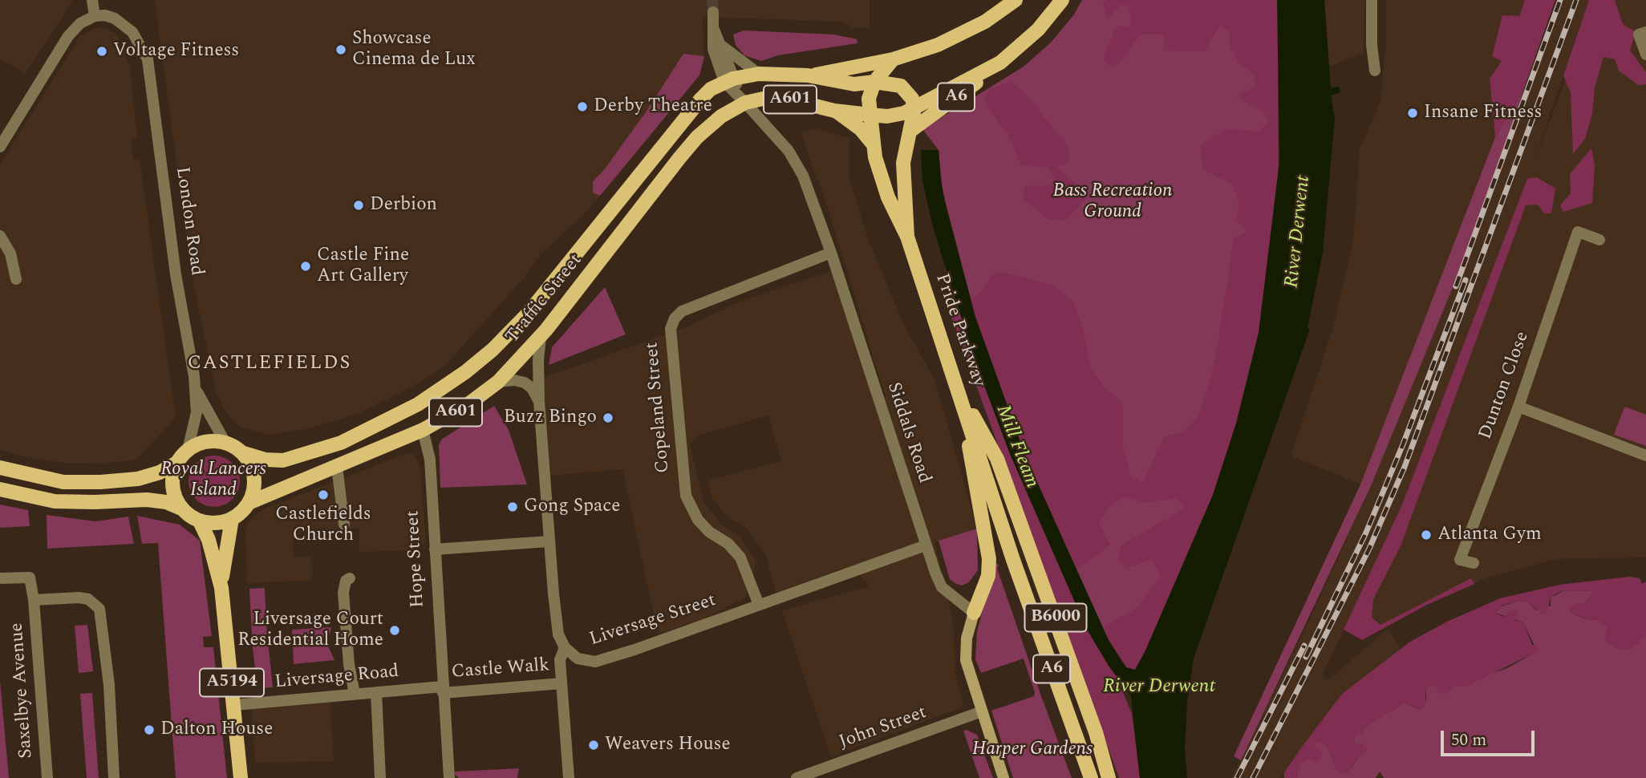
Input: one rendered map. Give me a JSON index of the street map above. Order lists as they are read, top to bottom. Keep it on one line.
{"streets":{"main road":["A6","A601","Traffic Street","Pride Parkway","B6000","A5194"],"street":["London Road","Dunton Close","Copeland Street","Siddals Road","Hope Street","Liversage Street","Castle Walk","Liversage Road","Saxelbye Avenue","John Street"]},"crossings":[["A6","A601"],["A6","Pride Parkway"],["A601","London Road"],["A601","Traffic Street"],["A601","Pride Parkway"],["A601","A5194"],["London Road","Traffic Street"],["London Road","A5194"],["Traffic Street","Siddals Road"],["Traffic Street","Hope Street"],["Traffic Street","Liversage Street"],["Traffic Street","A5194"],["Pride Parkway","B6000"],["Copeland Street","Siddals Road"],["Copeland Street","Liversage Street"],["Siddals Road","Liversage Street"],["Hope Street","Castle Walk"],["Hope Street","Liversage Road"],["Castle Walk","Liversage Road"],["Liversage Road","A5194"]],"districts":["CASTLEFIELDS"],"water":["River Derwent","Mill Fleam"],"parks":["Bass Recreation Ground","Royal Lancers Island","Harper Gardens"],"places":["Showcase Cinema de Lux","Voltage Fitness","Derby Theatre","Insane Fitness","Derbion","Castle Fine Art Gallery","Buzz Bingo","Castlefields Church","Gong Space","Atlanta Gym","Liversage Court Residential Home","Dalton House","Weavers House"],"scale_bar":"50 m"}
